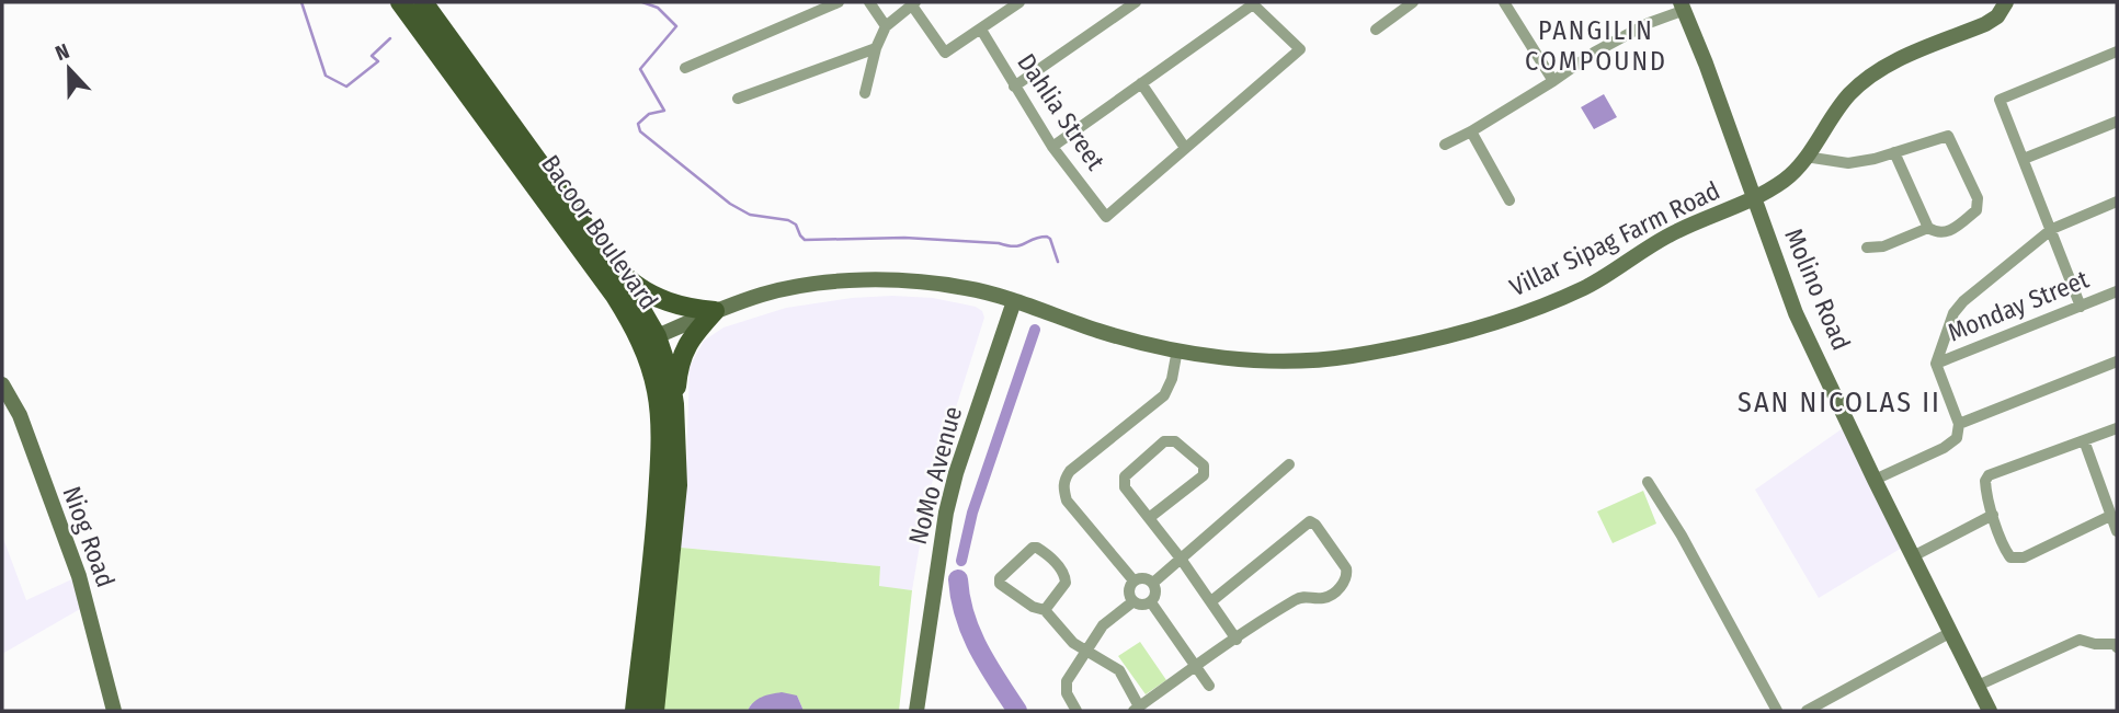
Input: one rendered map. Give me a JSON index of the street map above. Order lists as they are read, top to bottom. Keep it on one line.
{"streets":{"main road":["Bacoor Boulevard","Villar Sipag Farm Road","Molino Road","NoMo Avenue","Niog Road"],"street":["Dahlia Street","Monday Street"]},"crossings":[["Bacoor Boulevard","Villar Sipag Farm Road"],["Villar Sipag Farm Road","Molino Road"],["Villar Sipag Farm Road","NoMo Avenue"]],"districts":["PANGILIN COMPOUND","SAN NICOLAS II"],"north":"top"}
